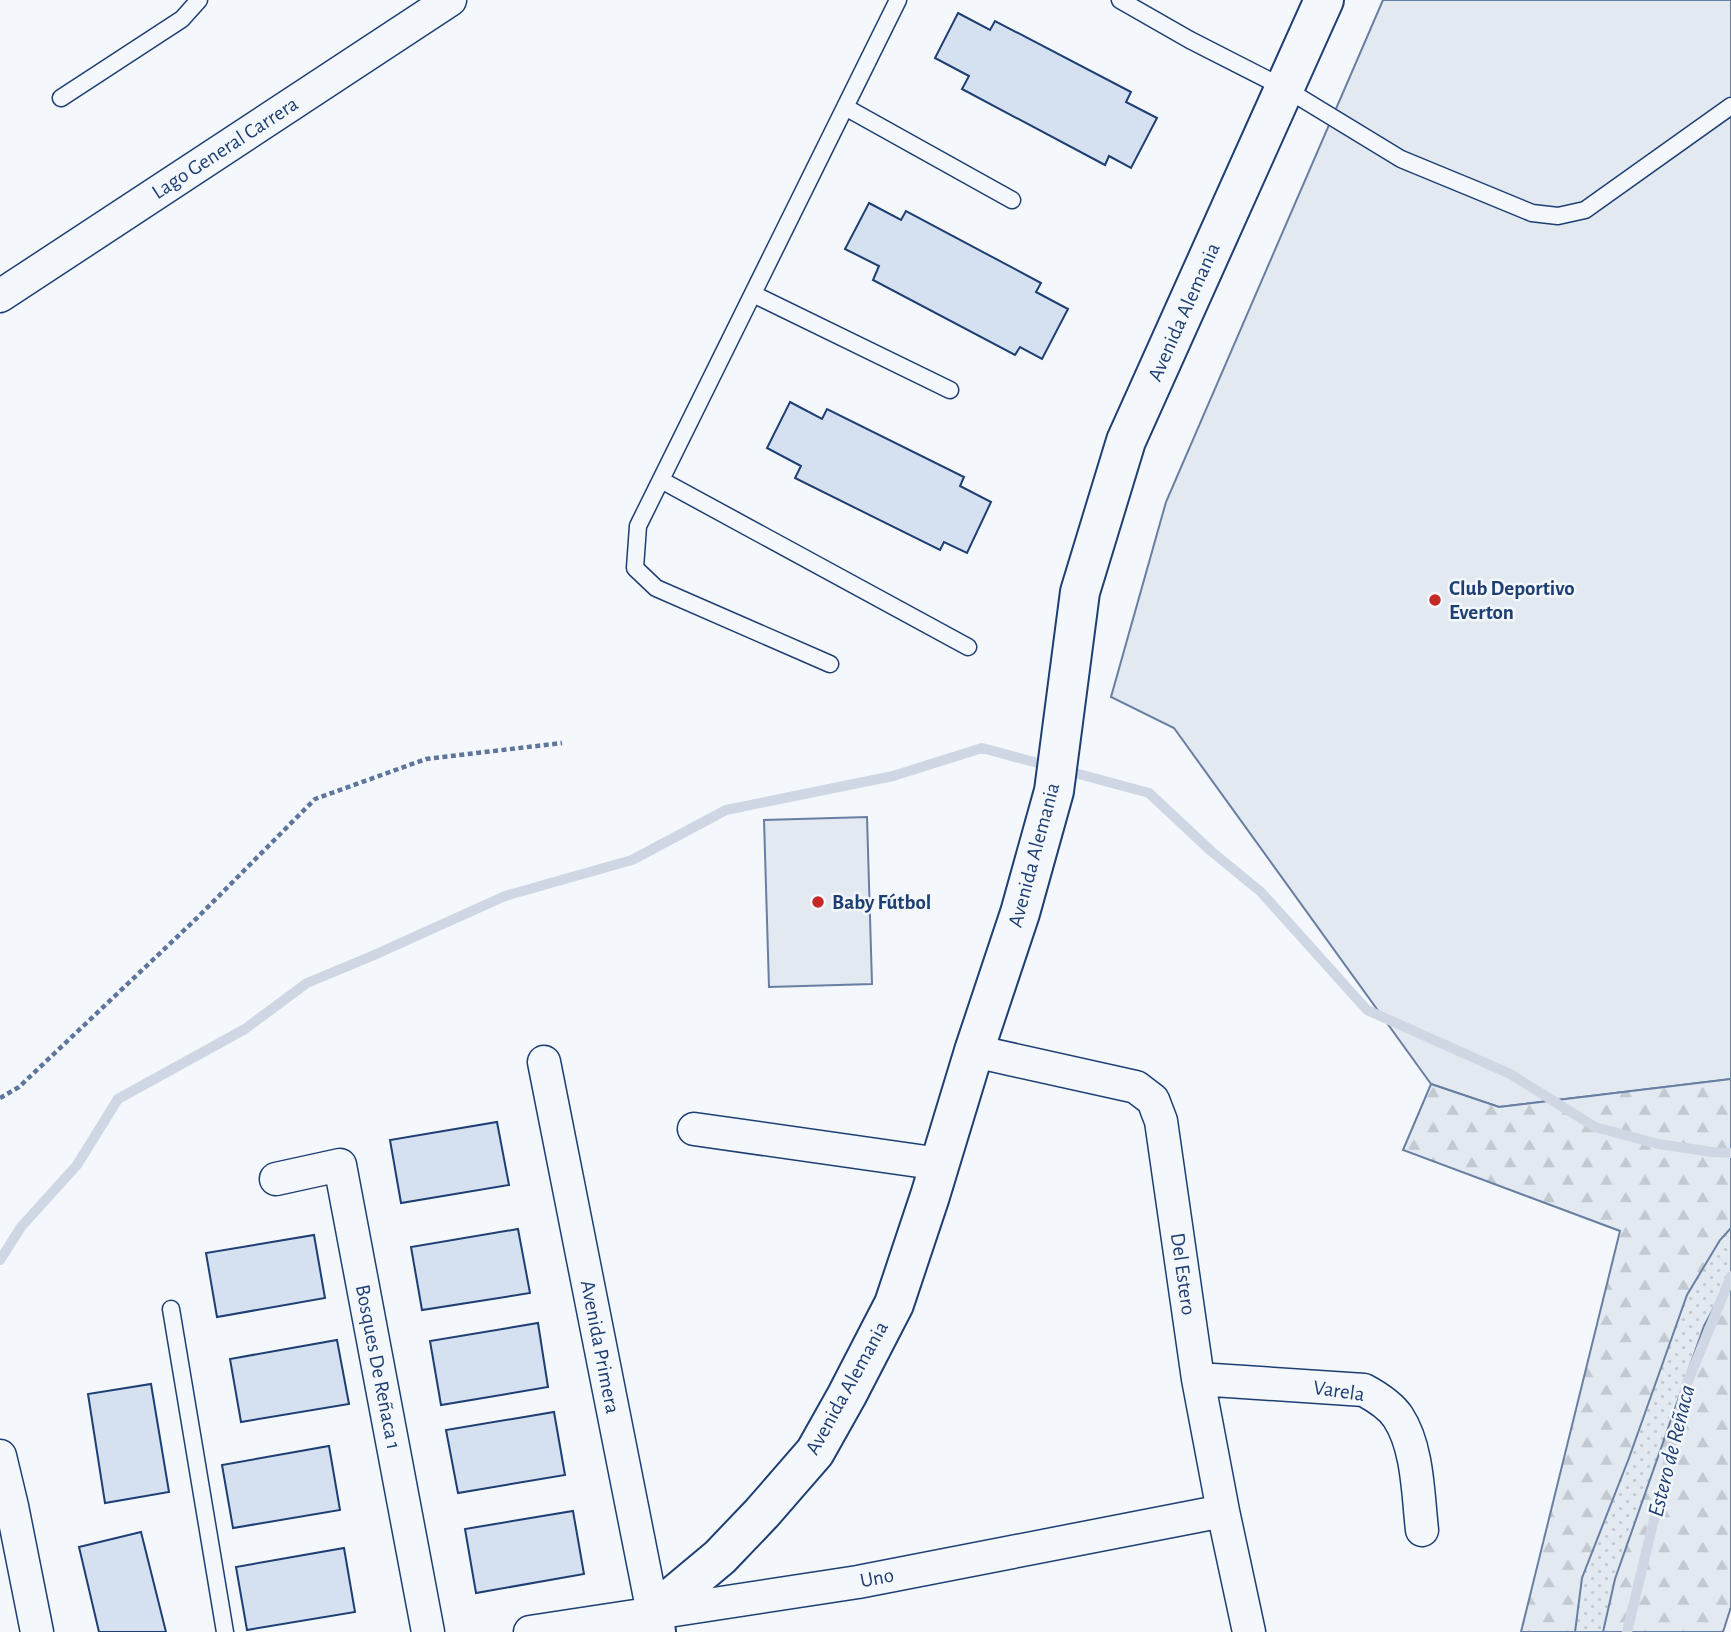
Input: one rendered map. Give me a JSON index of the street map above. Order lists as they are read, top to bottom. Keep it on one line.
{"streets":{"street":["Lago General Carrera","Avenida Alemania","Del Estero","Avenida Primera","Bosques De Reñaca 1","Varela","Uno"]},"crossings":[["Avenida Alemania","Del Estero"],["Avenida Alemania","Avenida Primera"],["Avenida Alemania","Uno"],["Del Estero","Varela"],["Del Estero","Uno"],["Avenida Primera","Uno"]],"water":["Estero de Reñaca"],"places":["Club Deportivo Everton","Baby Fútbol"]}
